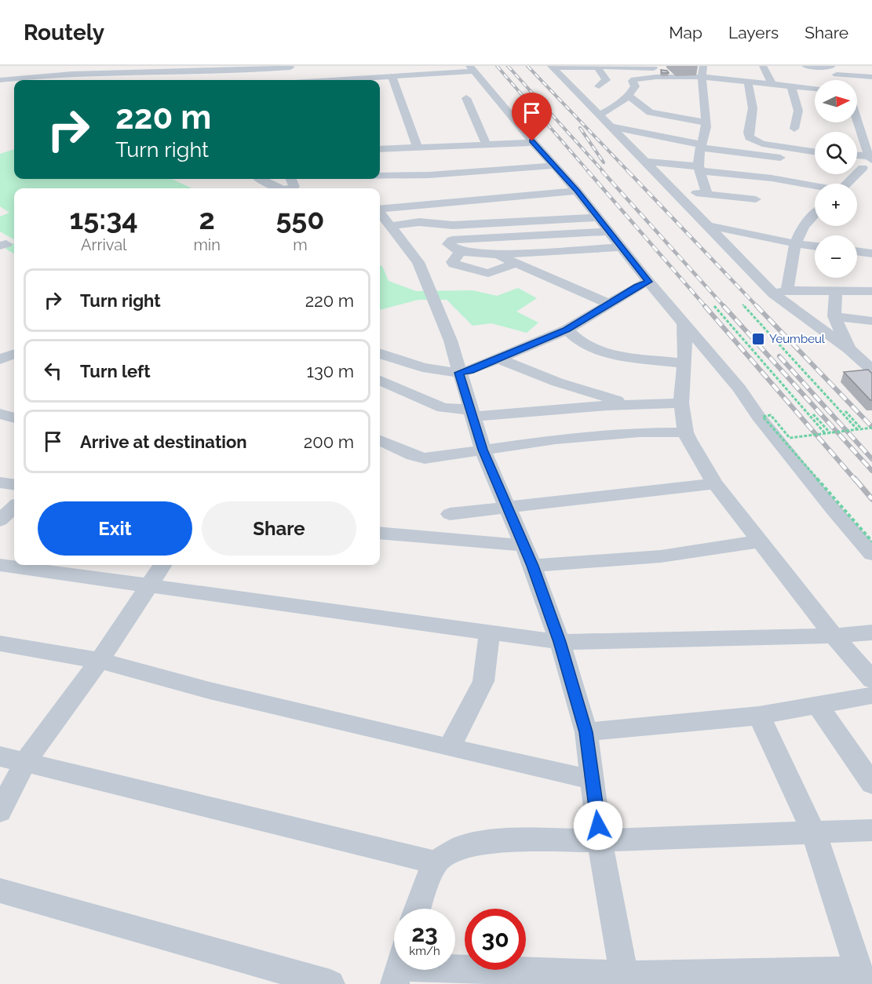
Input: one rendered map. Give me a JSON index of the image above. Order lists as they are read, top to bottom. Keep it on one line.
{"places":{"transit":["Yeumbeul"]},"north":"right","page":{"header":"Routely","nav":["Map","Layers","Share"],"map_buttons":["+","−"],"turn":["220 m","Turn right"],"eta":["15:34","Arrival","2","min","550","m"],"list":[{"name":"Turn right","value":"220 m"},{"name":"Turn left","value":"130 m"},{"name":"Arrive at destination","value":"200 m"}],"buttons":["Exit","Share"],"speed":"23 km/h","limit":"30"}}
